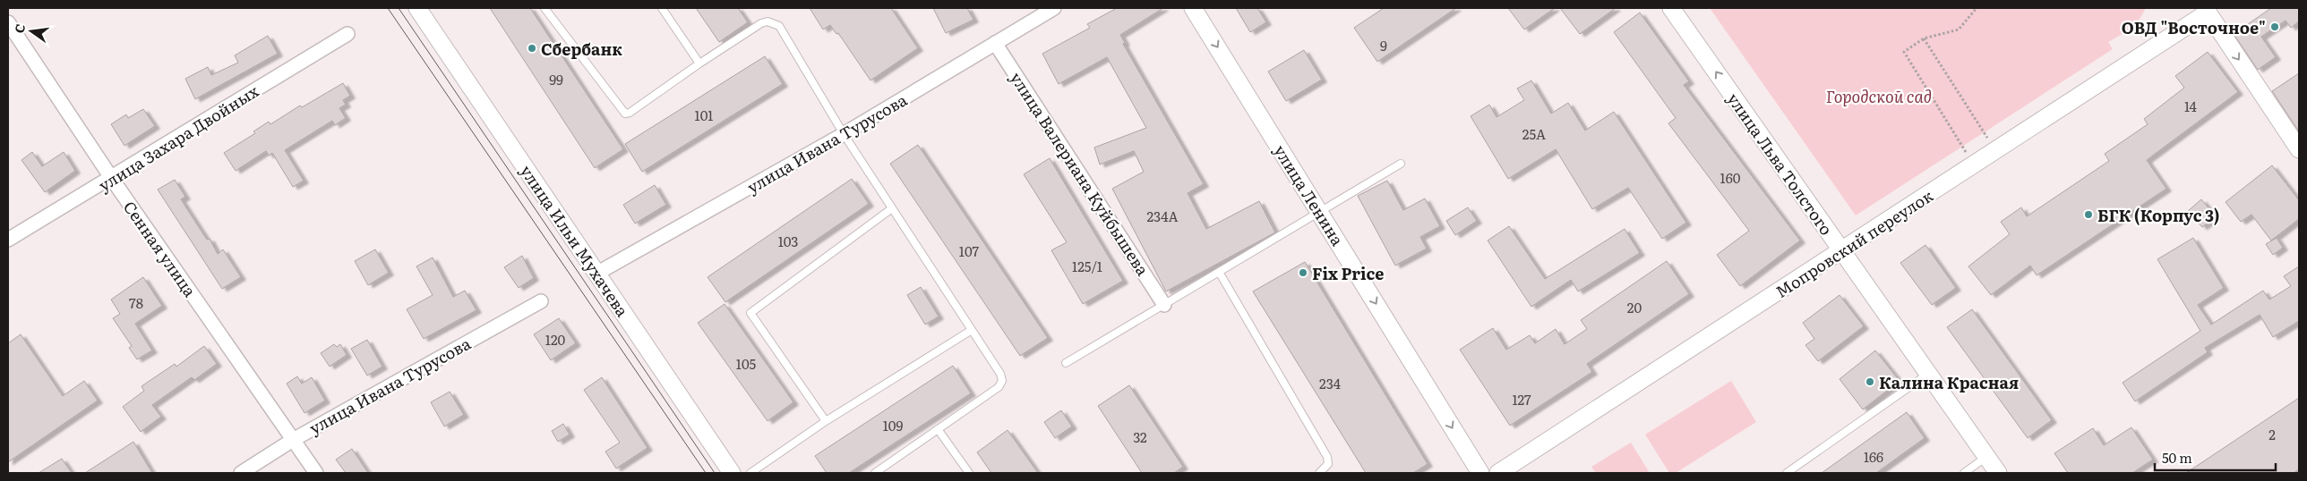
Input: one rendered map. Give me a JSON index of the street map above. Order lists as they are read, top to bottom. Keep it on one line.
{"streets":{"street":["улица Захара Двойных","улица Ивана Турусова","улица Льва Толстого","улица Валериана Куйбышева","улица Ленина","улица Ильи Мухачева","Мопровский переулок","Сенная улица"]},"crossings":[["улица Захара Двойных","Сенная улица"],["улица Ивана Турусова","улица Валериана Куйбышева"],["улица Ивана Турусова","улица Ильи Мухачева"],["улица Ивана Турусова","Сенная улица"],["улица Льва Толстого","Мопровский переулок"]],"one_way":["улица Льва Толстого","улица Ленина"],"parks":["Городской сад"],"places":["ОВД \"Восточное\"","Сбербанк","БГК (Корпус 3)","Fix Price","Калина Красная"],"house_numbers":["9","99","14","101","25А","160","234А","103","107","125/1","78","20","120","105","234","127","109","2","32","166"],"scale_bar":"50 m","north":"left"}
